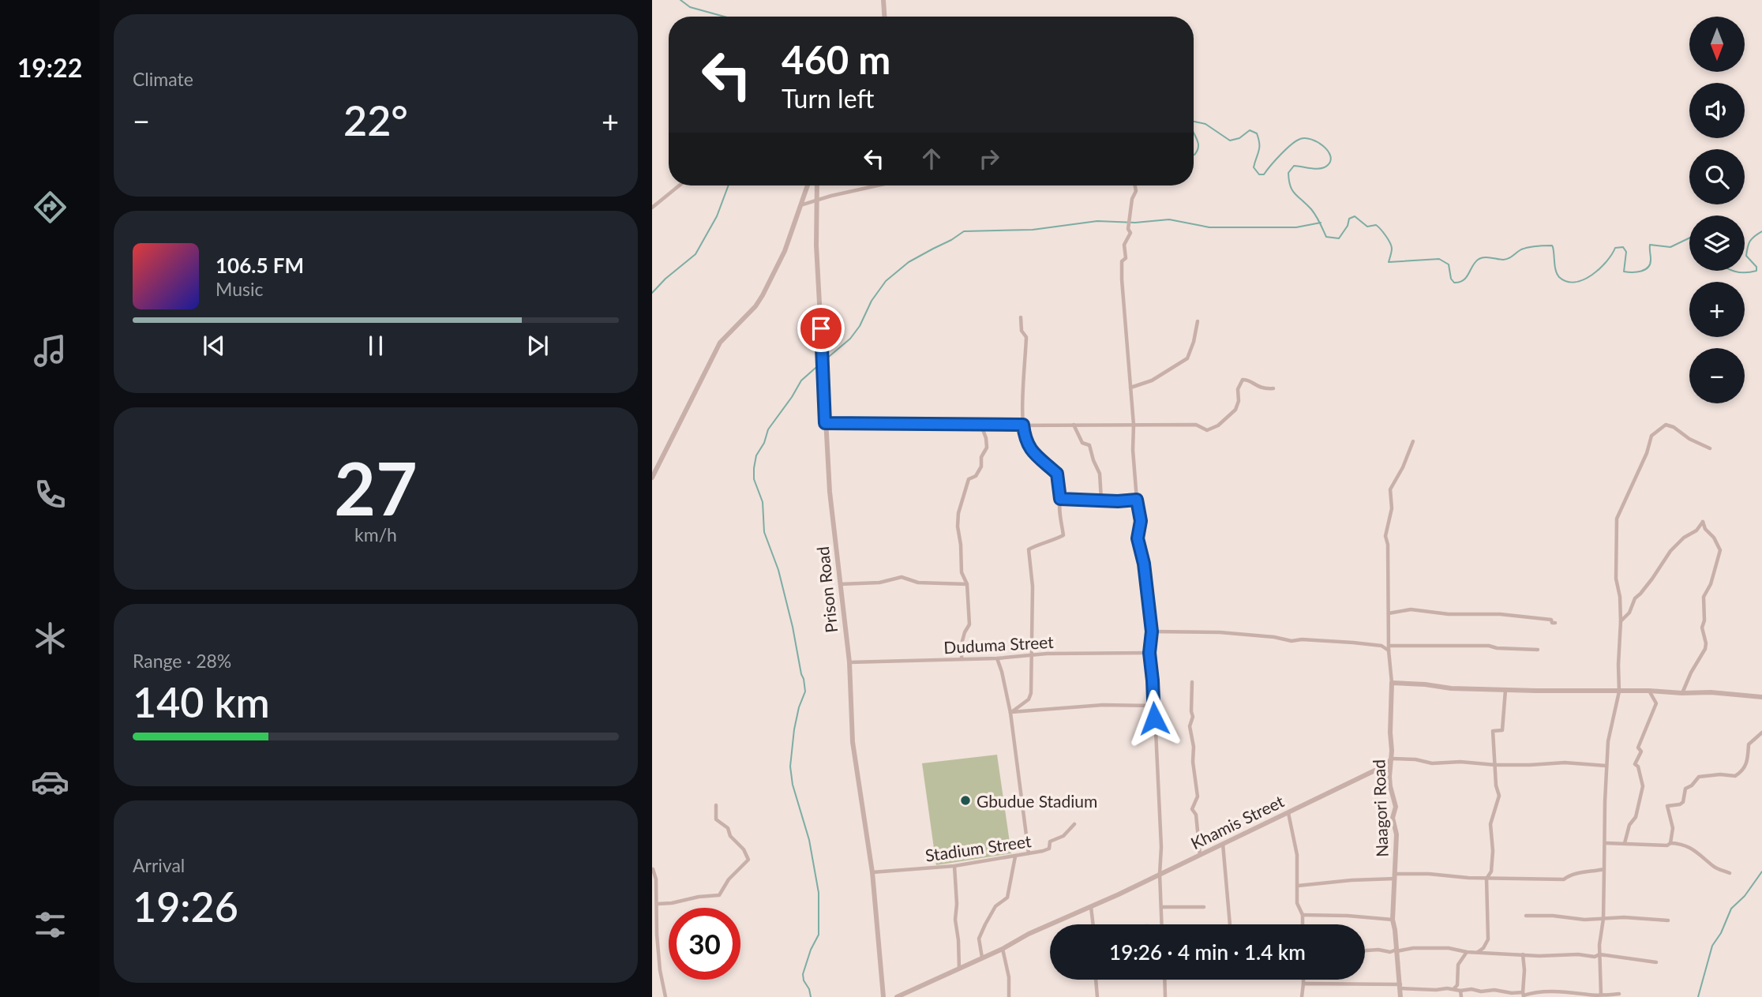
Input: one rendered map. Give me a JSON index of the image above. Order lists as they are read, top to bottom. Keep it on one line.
{"streets":{"street":["Prison Road","Duduma Street","Naagori Road","Khamis Street","Stadium Street"]},"crossings":[["Prison Road","Duduma Street"],["Prison Road","Stadium Street"],["Naagori Road","Khamis Street"]],"places":["Gbudue Stadium"],"north":"bottom","page":{"tabs":"19:22","tile":["Climate",["27","km/h"],["Range · 28%","140 km"],["Arrival","19:26"]],"map_buttons":["+","−"],"turn":["460 m","Turn left"],"heat":["−","22°","+"],"song":["106.5 FM","Music"],"limit":"30","trip":"19:26 · 4 min · 1.4 km"}}
